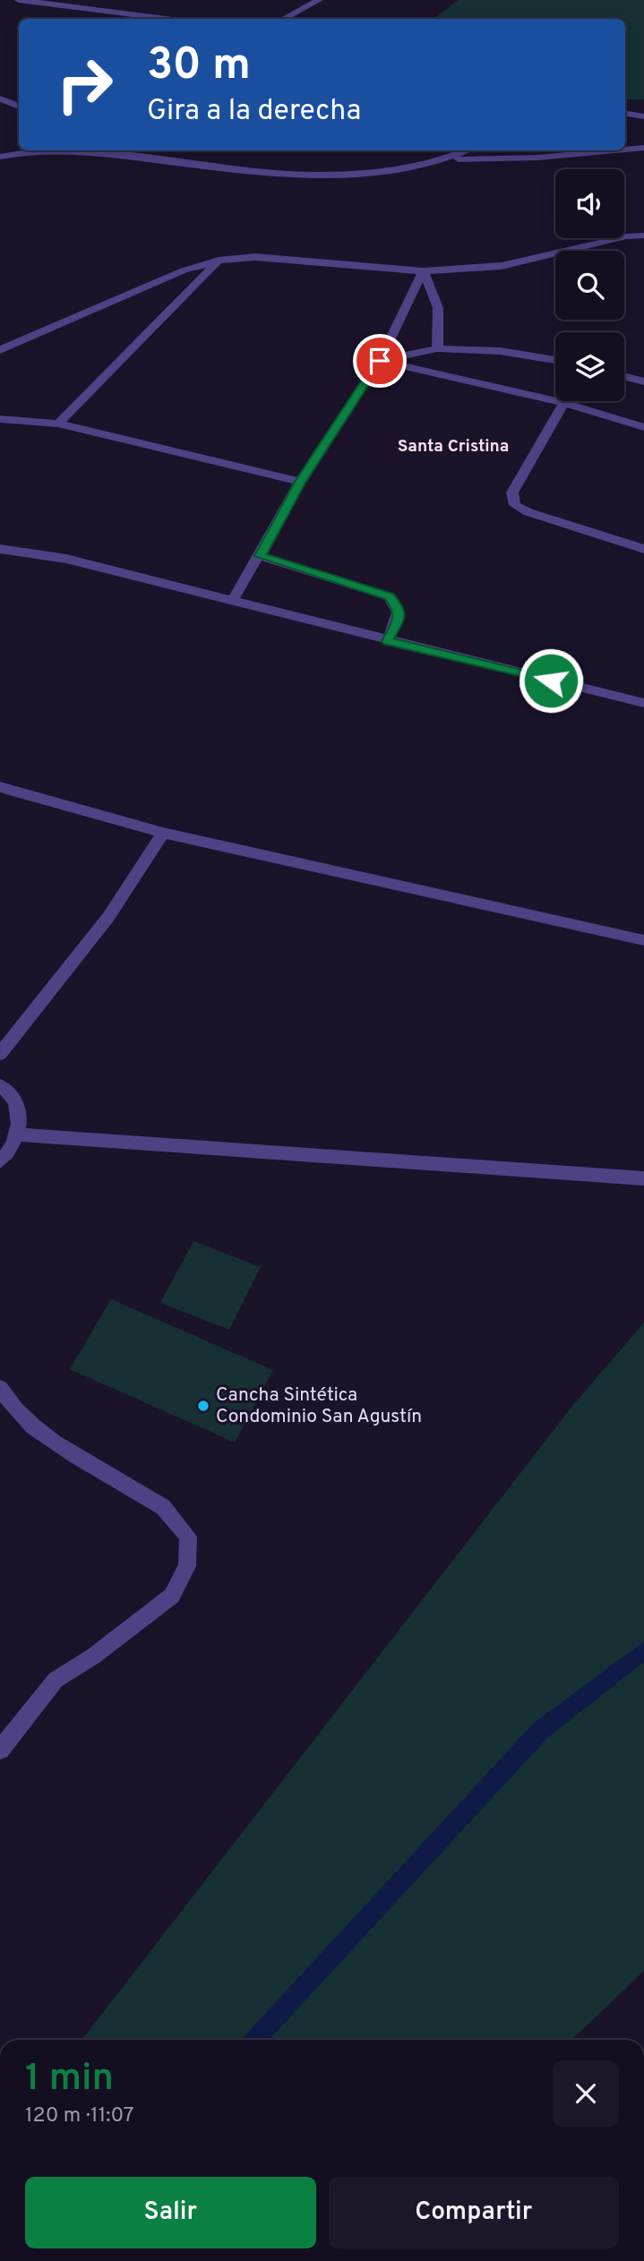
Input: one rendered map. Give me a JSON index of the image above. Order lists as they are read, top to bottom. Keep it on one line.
{"districts":["Santa Cristina"],"places":["Cancha Sintética Condominio San Agustín"],"page":{"turn":["30 m","Gira a la derecha"],"heading":["1 min","120 m · 11:07"],"buttons":["Salir","Compartir"]}}
